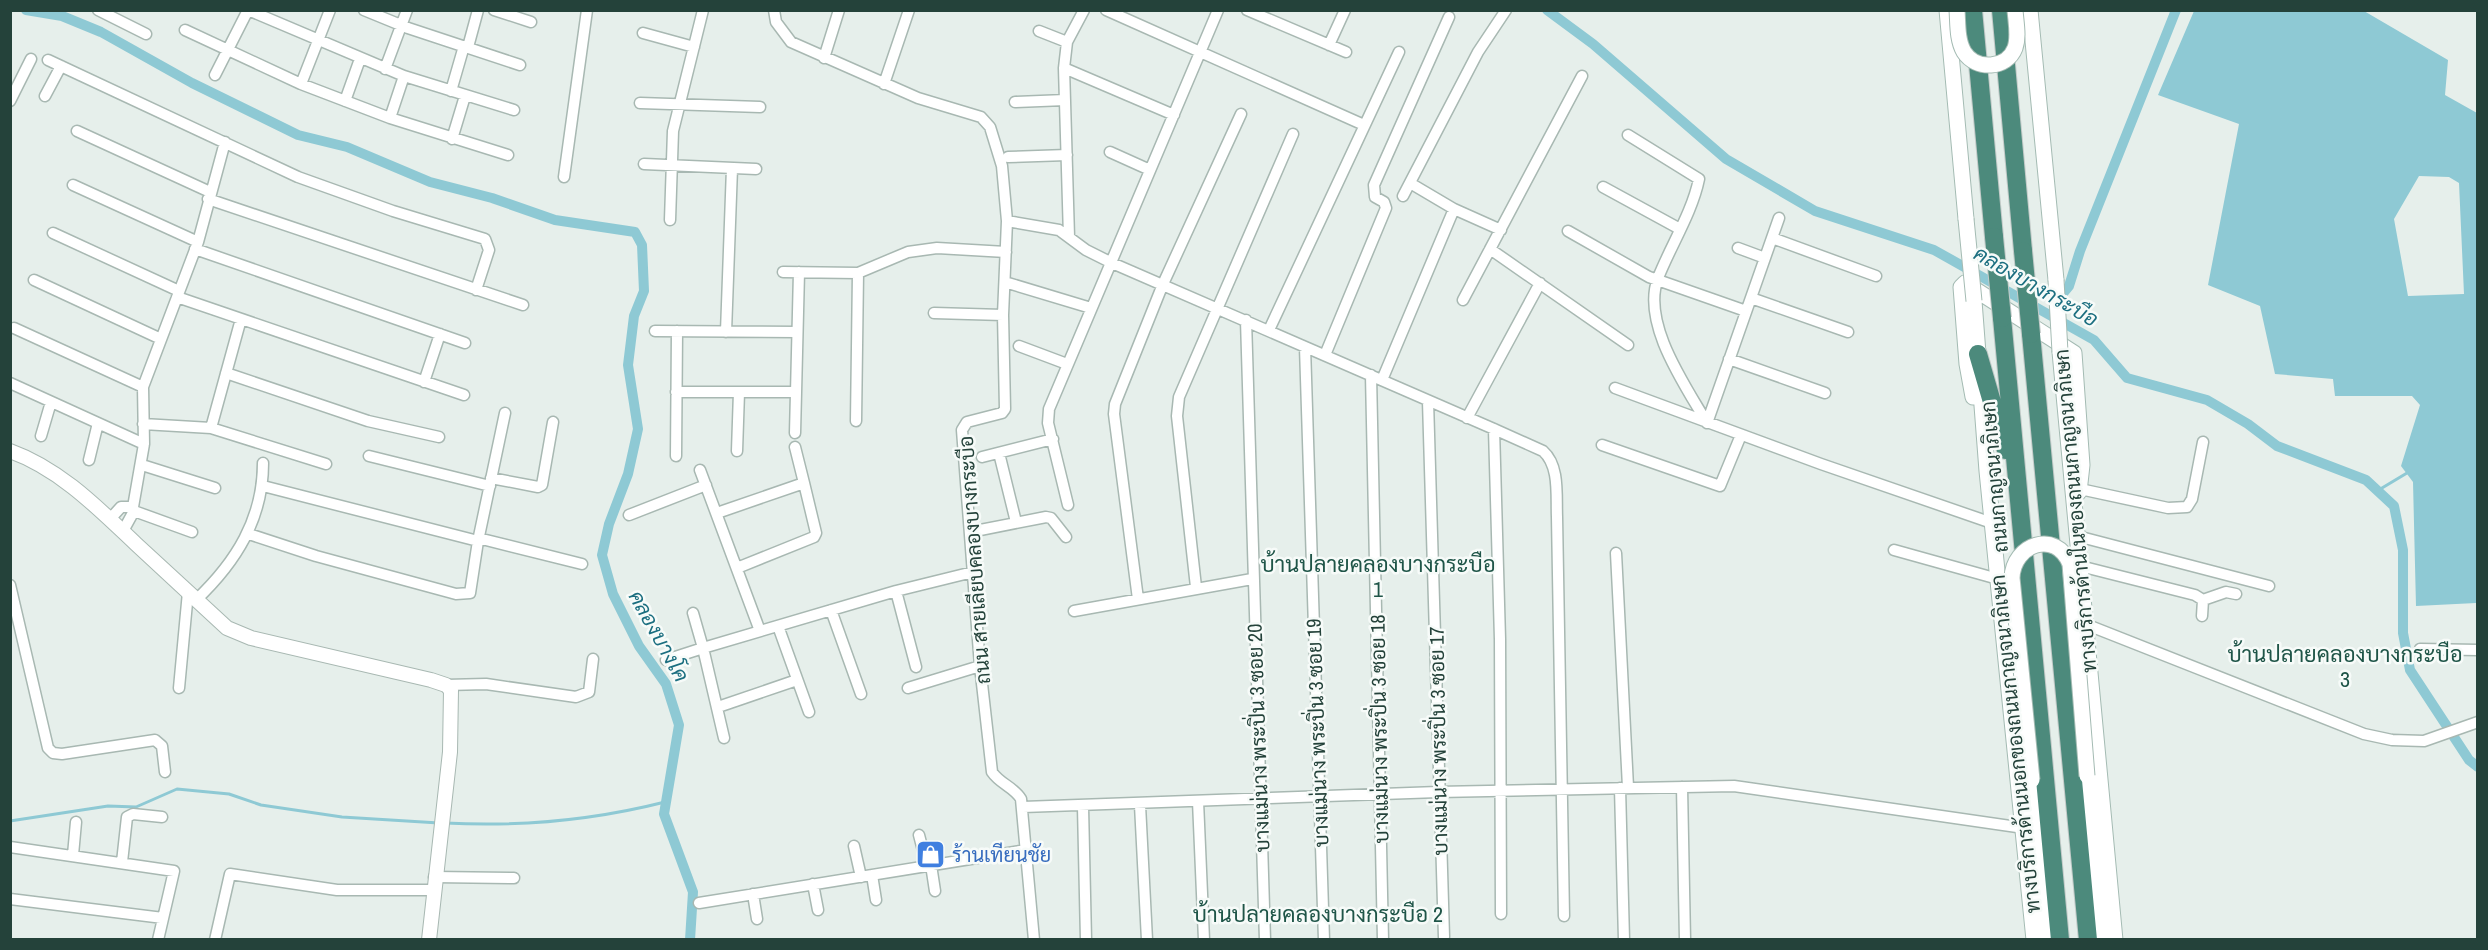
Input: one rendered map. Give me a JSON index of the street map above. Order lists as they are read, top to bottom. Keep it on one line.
{"streets":{"highway":["ถนนกาญจนาภิเษก"],"main road":["ทางบริการด้านในของถนนกาญจนาภิเษก","ทางบริการด้านนอกของถนนกาญจนาภิเษก"],"street":["ถนน สายเลียบคลองบางกระบือ","บางแม่นาง พระปิ่น 3 ซอย 18","บางแม่นาง พระปิ่น 3 ซอย 19","บางแม่นาง พระปิ่น 3 ซอย 20","บางแม่นาง พระปิ่น 3 ซอย 17"]},"districts":["บ้านปลายคลองบางกระบือ 1","บ้านปลายคลองบางกระบือ 3","บ้านปลายคลองบางกระบือ 2"],"water":["คลองบางกระบือ","คลองบางโค"],"places":{"shop":["ร้านเทียนชัย"]}}
